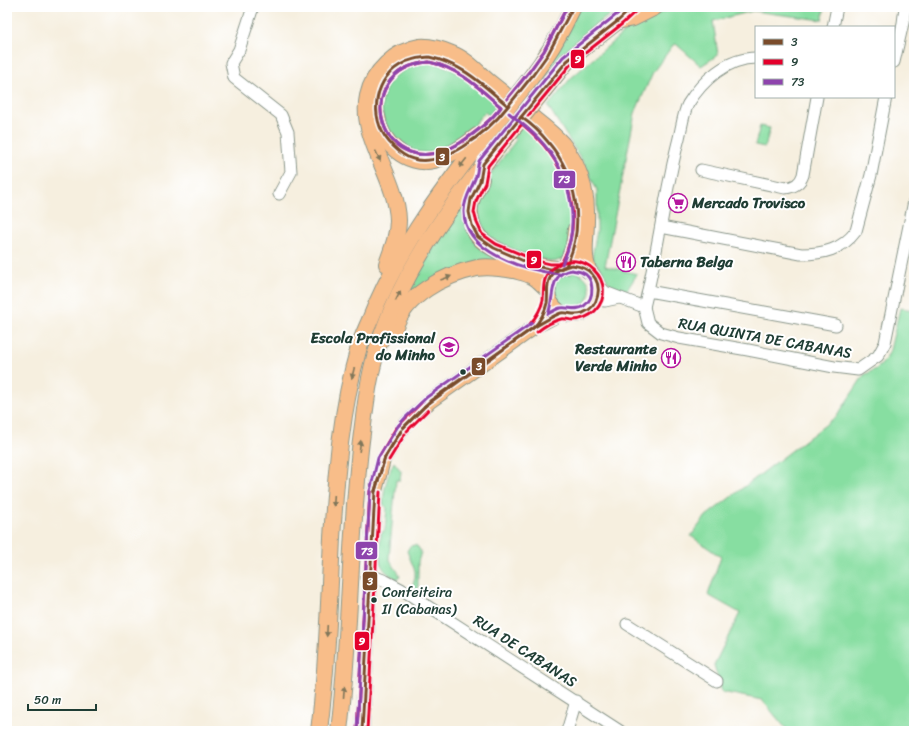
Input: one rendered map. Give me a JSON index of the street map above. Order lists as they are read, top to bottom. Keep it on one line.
{"streets":{"street":["RUA QUINTA DE CABANAS","RUA DE CABANAS"]},"places":{"supermarket":["Mercado Trovisco"],"restaurant":["Taberna Belga","Restaurante Verde Minho"],"school or university":["Escola Profissional do Minho"],"other":["Confeiteira II (Cabanas)"]},"lines":["transit line 3","transit line 9","transit line 73"],"legend":["3","9","73"],"scale_bar":"50 m"}
